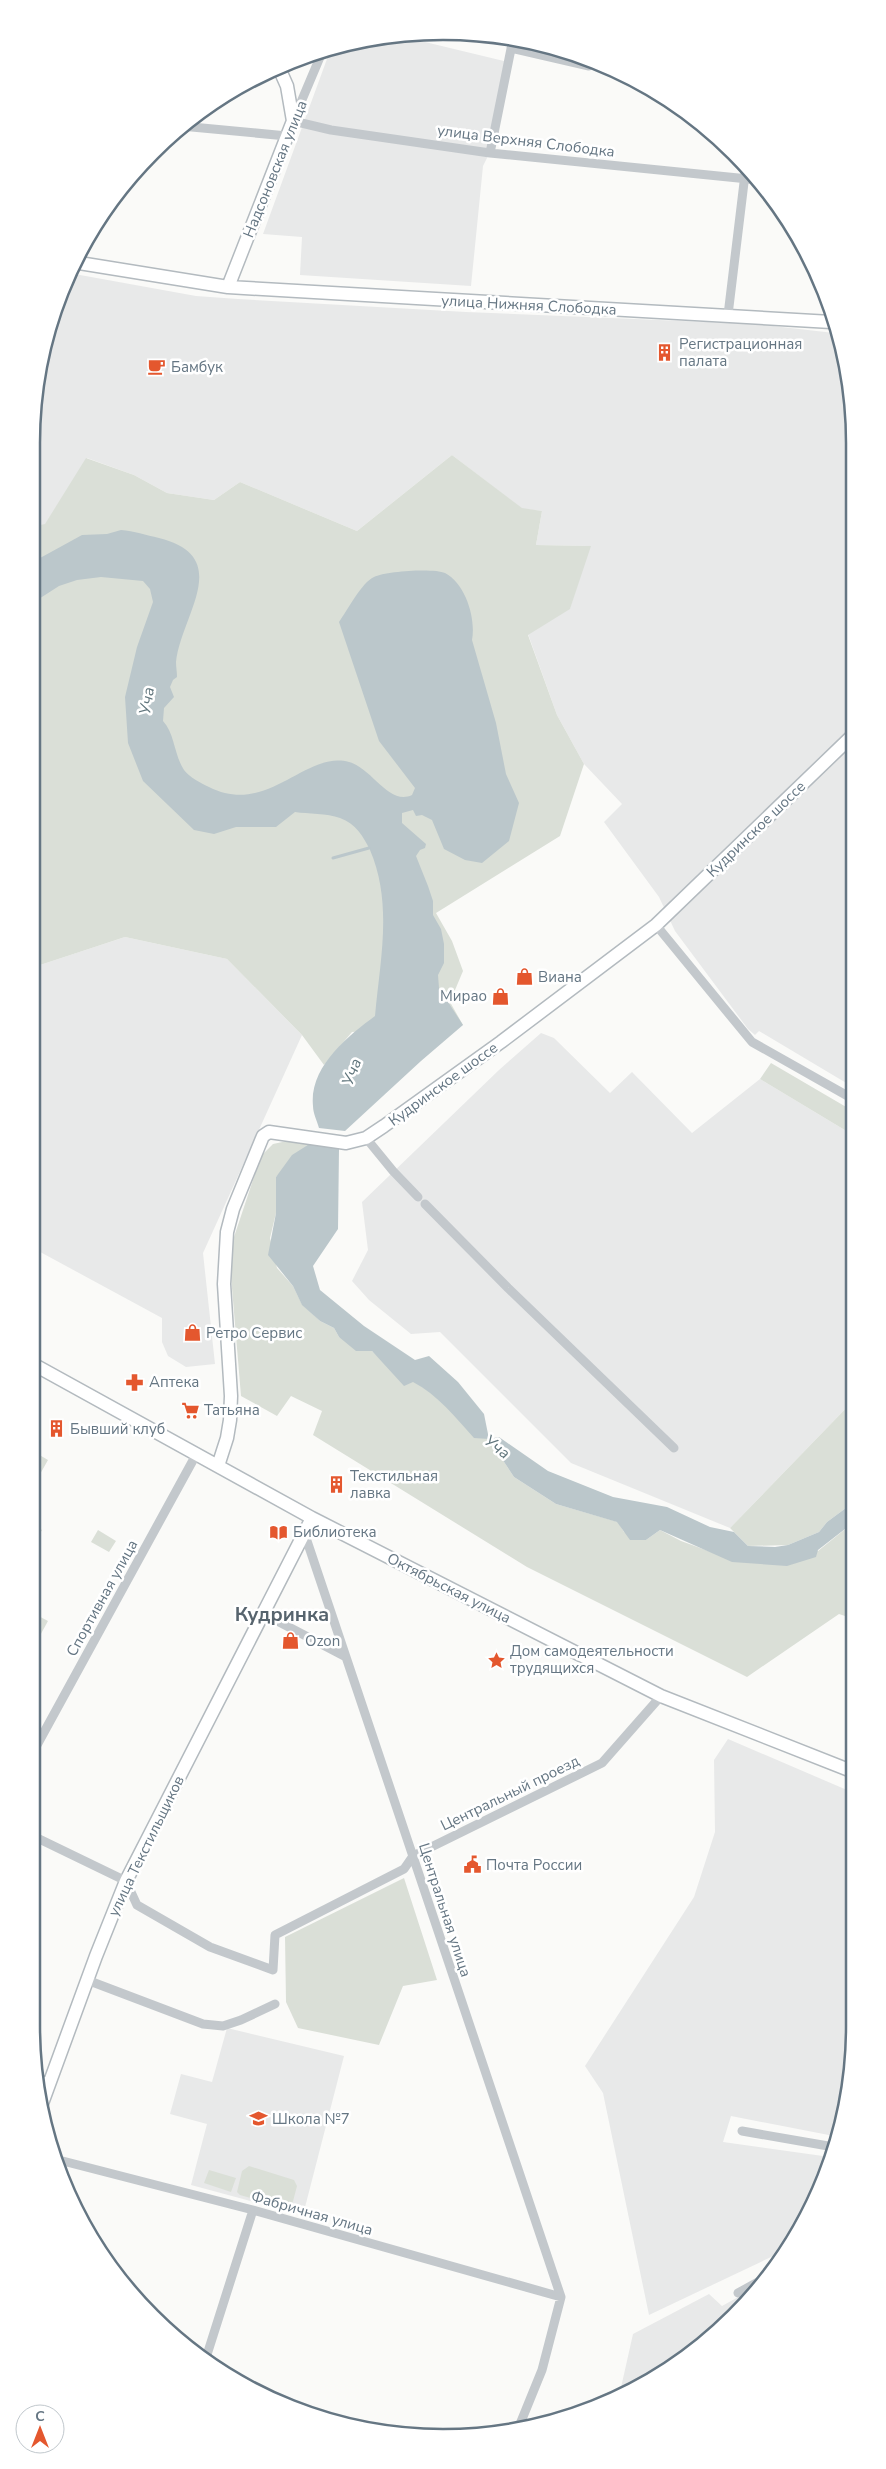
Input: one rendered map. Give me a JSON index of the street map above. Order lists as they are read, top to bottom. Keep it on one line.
{"streets":{"street":["улица Верхняя Слободка","Надсоновская улица","улица Нижняя Слободка","Кудринское шоссе","Октябрьская улица","Спортивная улица","Центральный проезд","улица Текстильщиков","Центральная улица","Фабричная улица"]},"crossings":[["улица Верхняя Слободка","Надсоновская улица"],["Надсоновская улица","улица Нижняя Слободка"],["Кудринское шоссе","Октябрьская улица"],["Октябрьская улица","Спортивная улица"],["Октябрьская улица","Центральный проезд"],["Октябрьская улица","улица Текстильщиков"],["Центральный проезд","улица Текстильщиков"],["Центральный проезд","Центральная улица"],["улица Текстильщиков","Центральная улица"],["Центральная улица","Фабричная улица"]],"districts":["Кудринка"],"water":["Уча"],"places":{"building":["Регистрационная палата","Бывший клуб","Текстильная лавка"],"cafe":["Бамбук"],"shop":["Виана","Мирао","Ретро Сервис","Ozon"],"pharmacy":["Аптека"],"supermarket":["Татьяна"],"library":["Библиотека"],"place":["Дом самодеятельности трудящихся"],"public building":["Почта России"],"school or university":["Школа №7"]},"north":"top"}
